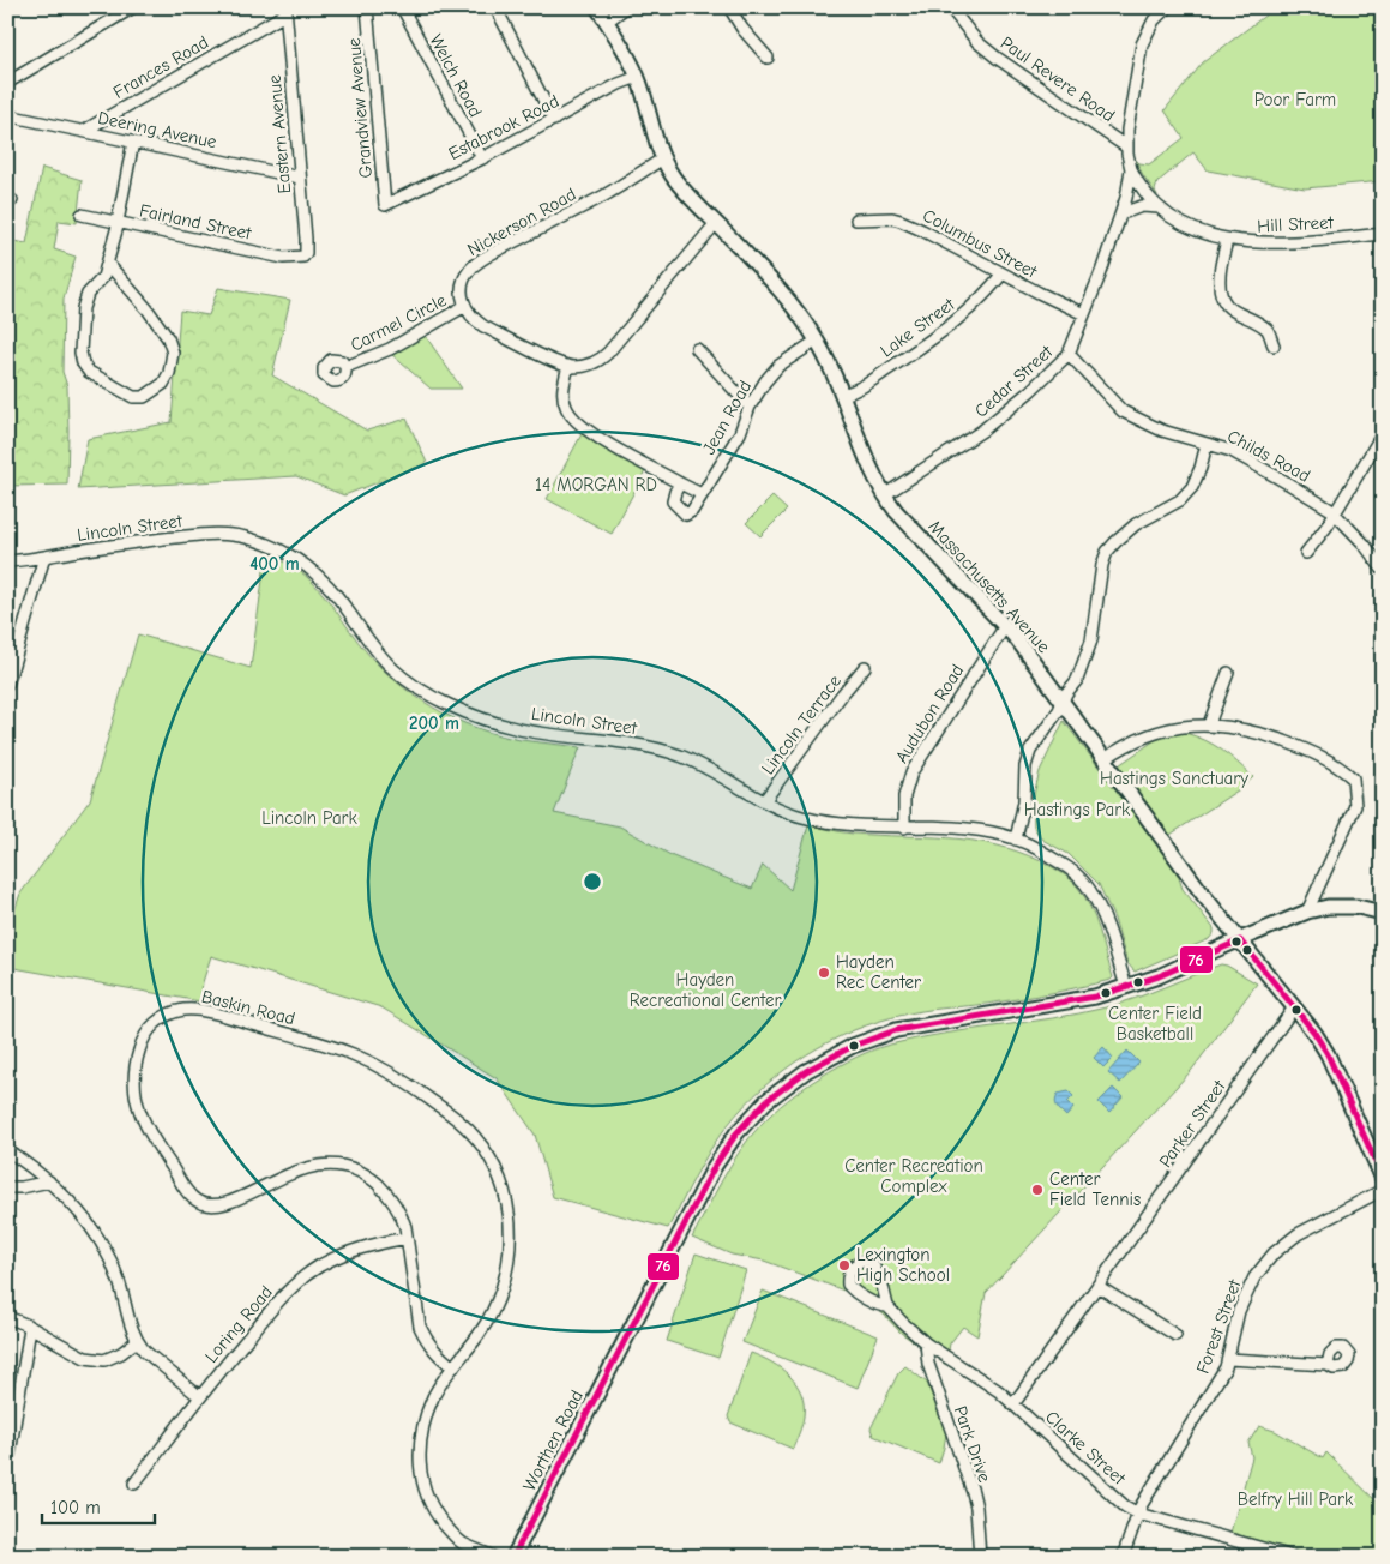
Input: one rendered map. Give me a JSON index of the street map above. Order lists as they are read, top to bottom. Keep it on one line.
{"streets":{"main road":["Massachusetts Avenue","Worthen Road"],"street":["Frances Road","Welch Road","Paul Revere Road","Grandview Avenue","Estabrook Road","Deering Avenue","Eastern Avenue","Fairland Street","Nickerson Road","Hill Street","Columbus Street","Carmel Circle","Lake Street","Cedar Street","Jean Road","Childs Road","Lincoln Street","Audubon Road","Lincoln Terrace","Baskin Road","Parker Street","Loring Road","Forest Street","Park Drive","Clarke Street"]},"crossings":[["Frances Road","Deering Avenue"],["Frances Road","Eastern Avenue"],["Welch Road","Estabrook Road"],["Paul Revere Road","Cedar Street"],["Grandview Avenue","Estabrook Road"],["Estabrook Road","Massachusetts Avenue"],["Deering Avenue","Eastern Avenue"],["Eastern Avenue","Fairland Street"],["Nickerson Road","Carmel Circle"],["Nickerson Road","Massachusetts Avenue"],["Hill Street","Cedar Street"],["Columbus Street","Lake Street"],["Columbus Street","Cedar Street"],["Lake Street","Massachusetts Avenue"],["Cedar Street","Childs Road"],["Cedar Street","Massachusetts Avenue"],["Jean Road","Massachusetts Avenue"],["Lincoln Street","Audubon Road"],["Lincoln Street","Lincoln Terrace"],["Lincoln Street","Worthen Road"],["Massachusetts Avenue","Audubon Road"],["Massachusetts Avenue","Parker Street"],["Massachusetts Avenue","Worthen Road"],["Baskin Road","Loring Road"],["Parker Street","Clarke Street"],["Forest Street","Clarke Street"],["Park Drive","Clarke Street"]],"parks":["Poor Farm","14 MORGAN RD","Hastings Sanctuary","Hastings Park","Lincoln Park","Hayden Recreational Center","Center Field Basketball","Center Recreation Complex","Belfry Hill Park"],"places":["Hayden Rec Center","Center Field Tennis","Lexington High School"],"lines":["transit line 76"],"scale_bar":"100 m","rings":["400 m","200 m"]}
